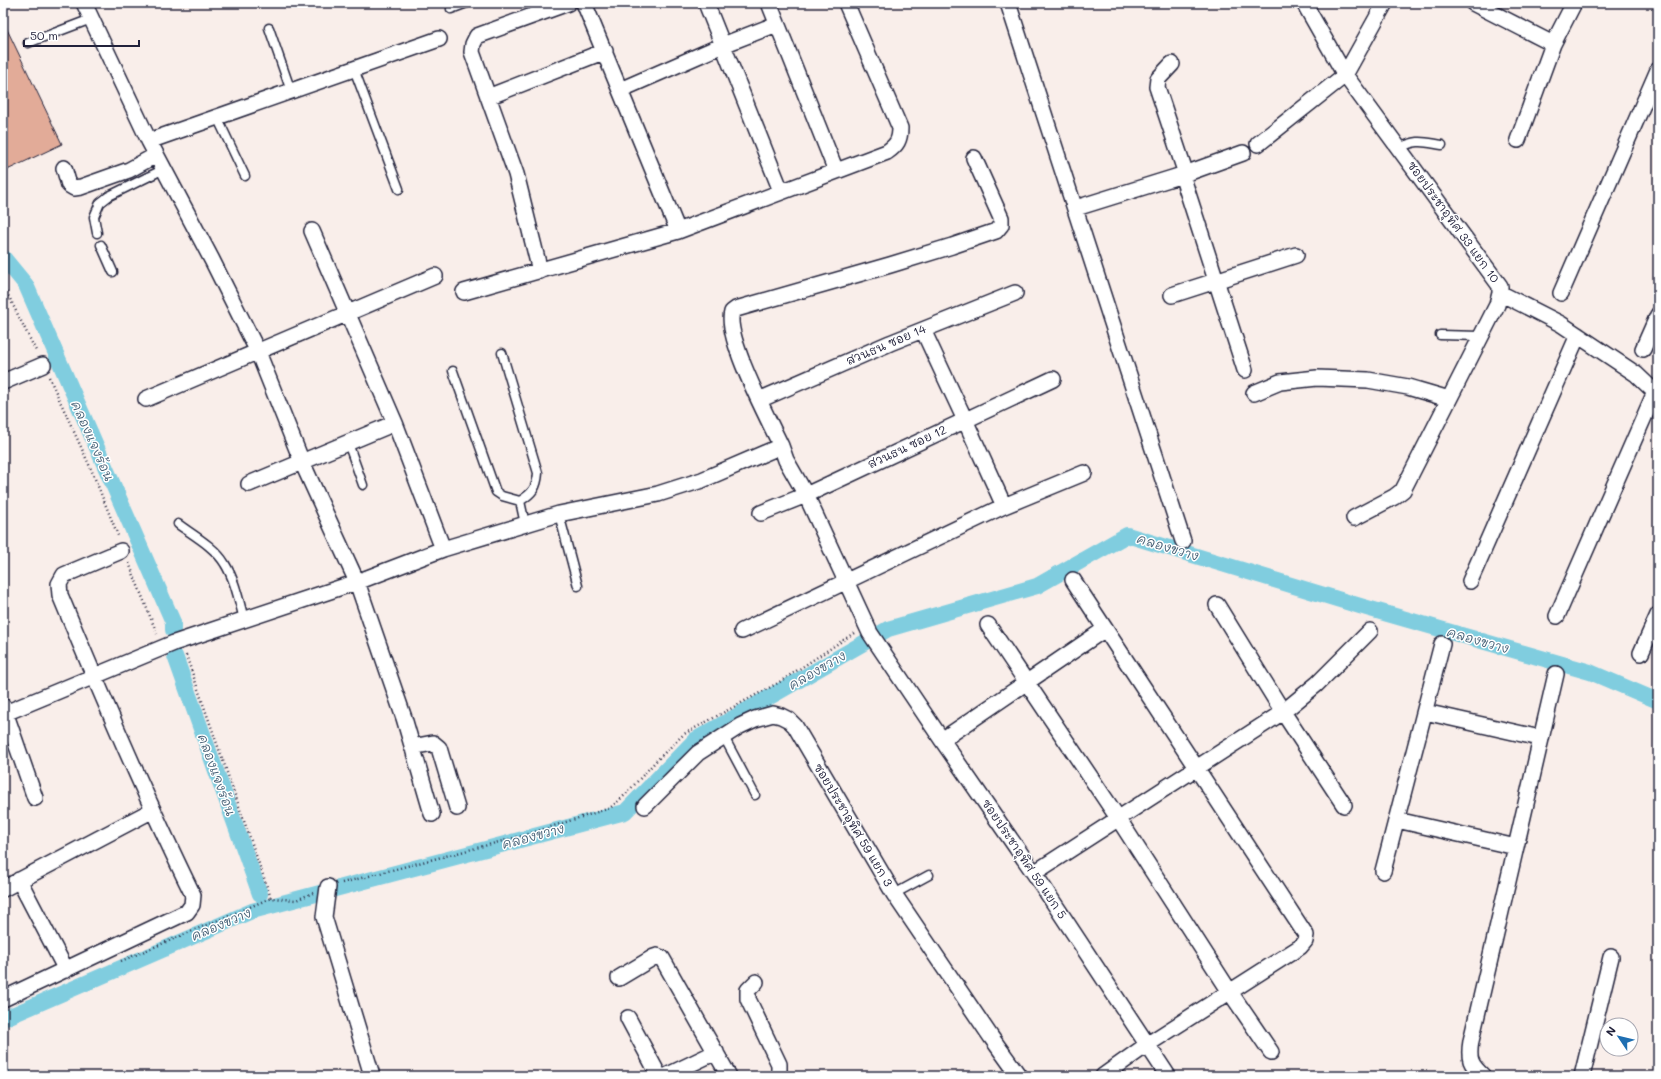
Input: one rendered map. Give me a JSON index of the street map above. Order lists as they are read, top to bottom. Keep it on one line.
{"streets":{"street":["ซอยประชาอุทิศ 33 แยก 10","สวนธน ซอย 14","สวนธน ซอย 12","ซอยประชาอุทิศ 59 แยก 3","ซอยประชาอุทิศ 59 แยก 5"]},"crossings":[["สวนธน ซอย 14","ซอยประชาอุทิศ 59 แยก 5"],["สวนธน ซอย 12","ซอยประชาอุทิศ 59 แยก 5"]],"water":["คลองแจงร้อน","คลองขวาง"],"scale_bar":"50 m","north":"top left"}
